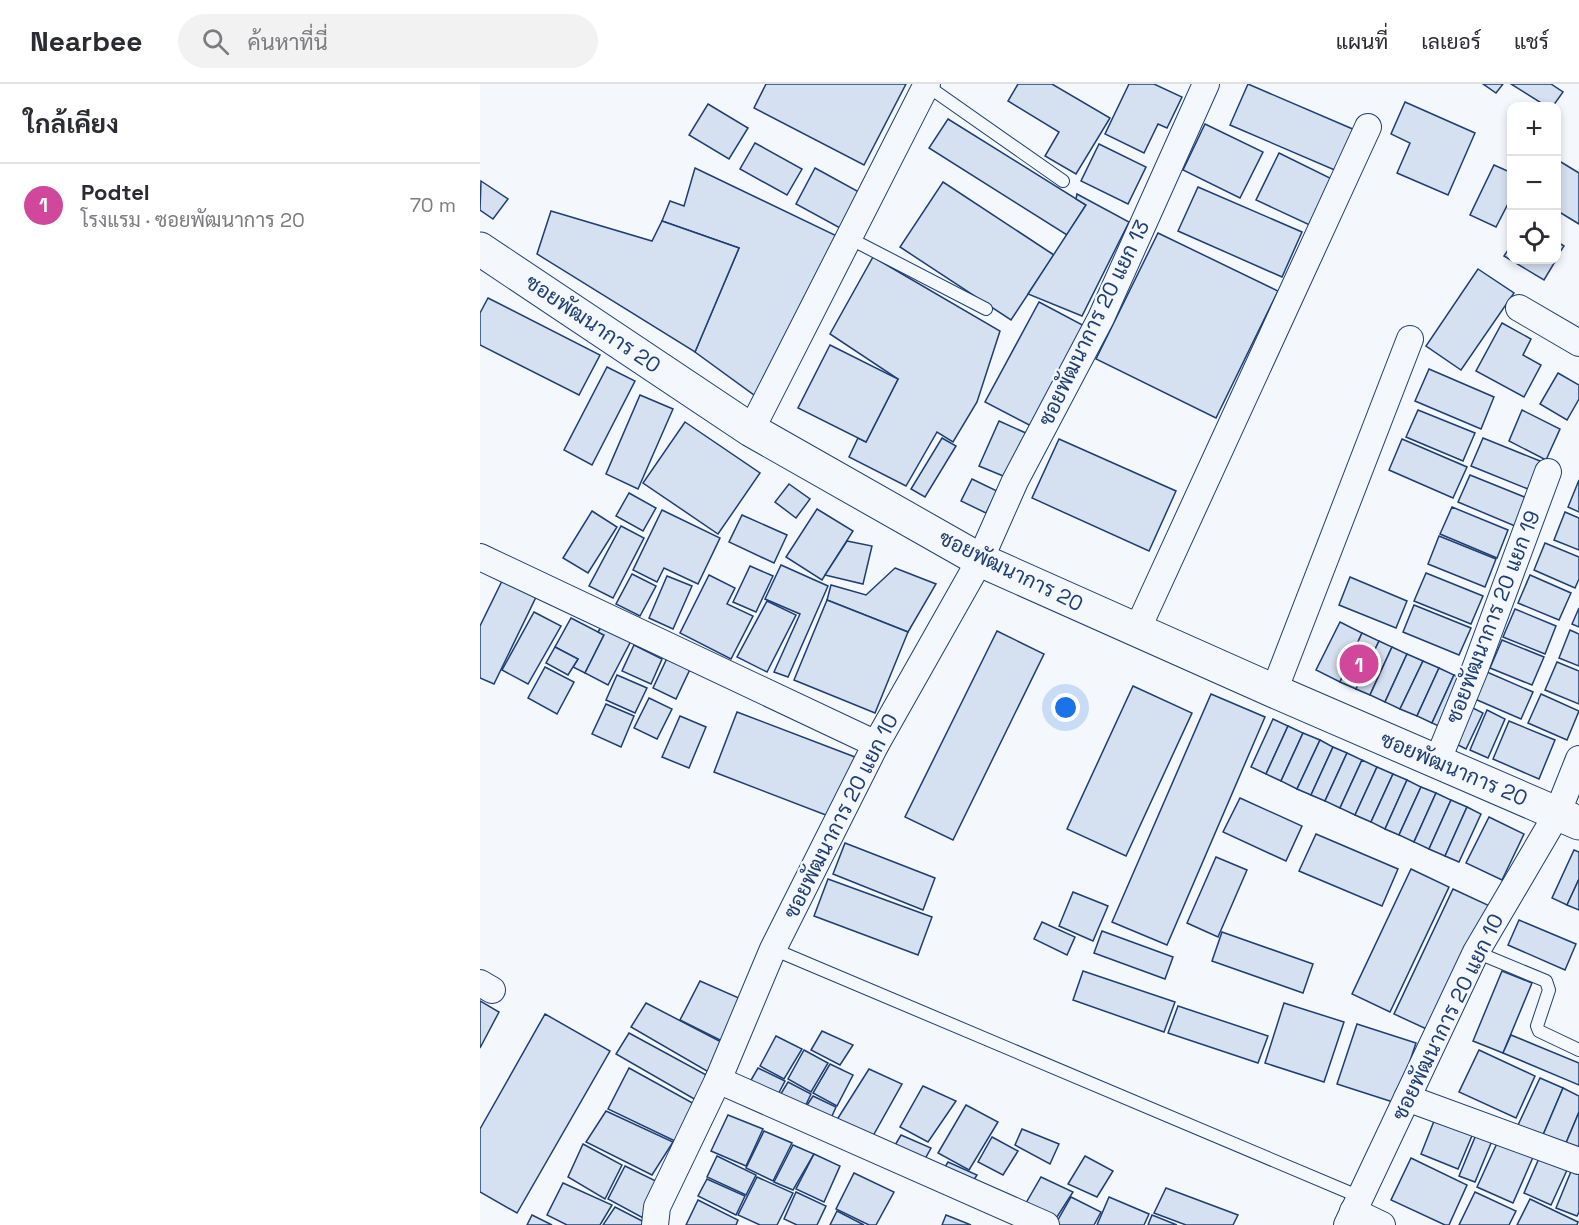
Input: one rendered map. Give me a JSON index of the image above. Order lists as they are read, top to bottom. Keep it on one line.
{"streets":{"street":["ซอยพัฒนาการ 20 แยก 13","ซอยพัฒนาการ 20","ซอยพัฒนาการ 20 แยก 19","ซอยพัฒนาการ 20 แยก 10"]},"crossings":[["ซอยพัฒนาการ 20 แยก 13","ซอยพัฒนาการ 20"],["ซอยพัฒนาการ 20 แยก 13","ซอยพัฒนาการ 20 แยก 10"],["ซอยพัฒนาการ 20","ซอยพัฒนาการ 20 แยก 19"],["ซอยพัฒนาการ 20","ซอยพัฒนาการ 20 แยก 10"]],"page":{"header":"Nearbee","search":"ค้นหาที่นี่","nav":["แผนที่","เลเยอร์","แชร์"],"heading":"ใกล้เคียง","map_buttons":["+","−"],"list":[{"mark":"1","name":"Podtel","note":"โรงแรม · ซอยพัฒนาการ 20","value":"70 m"}],"pins":"1"}}
